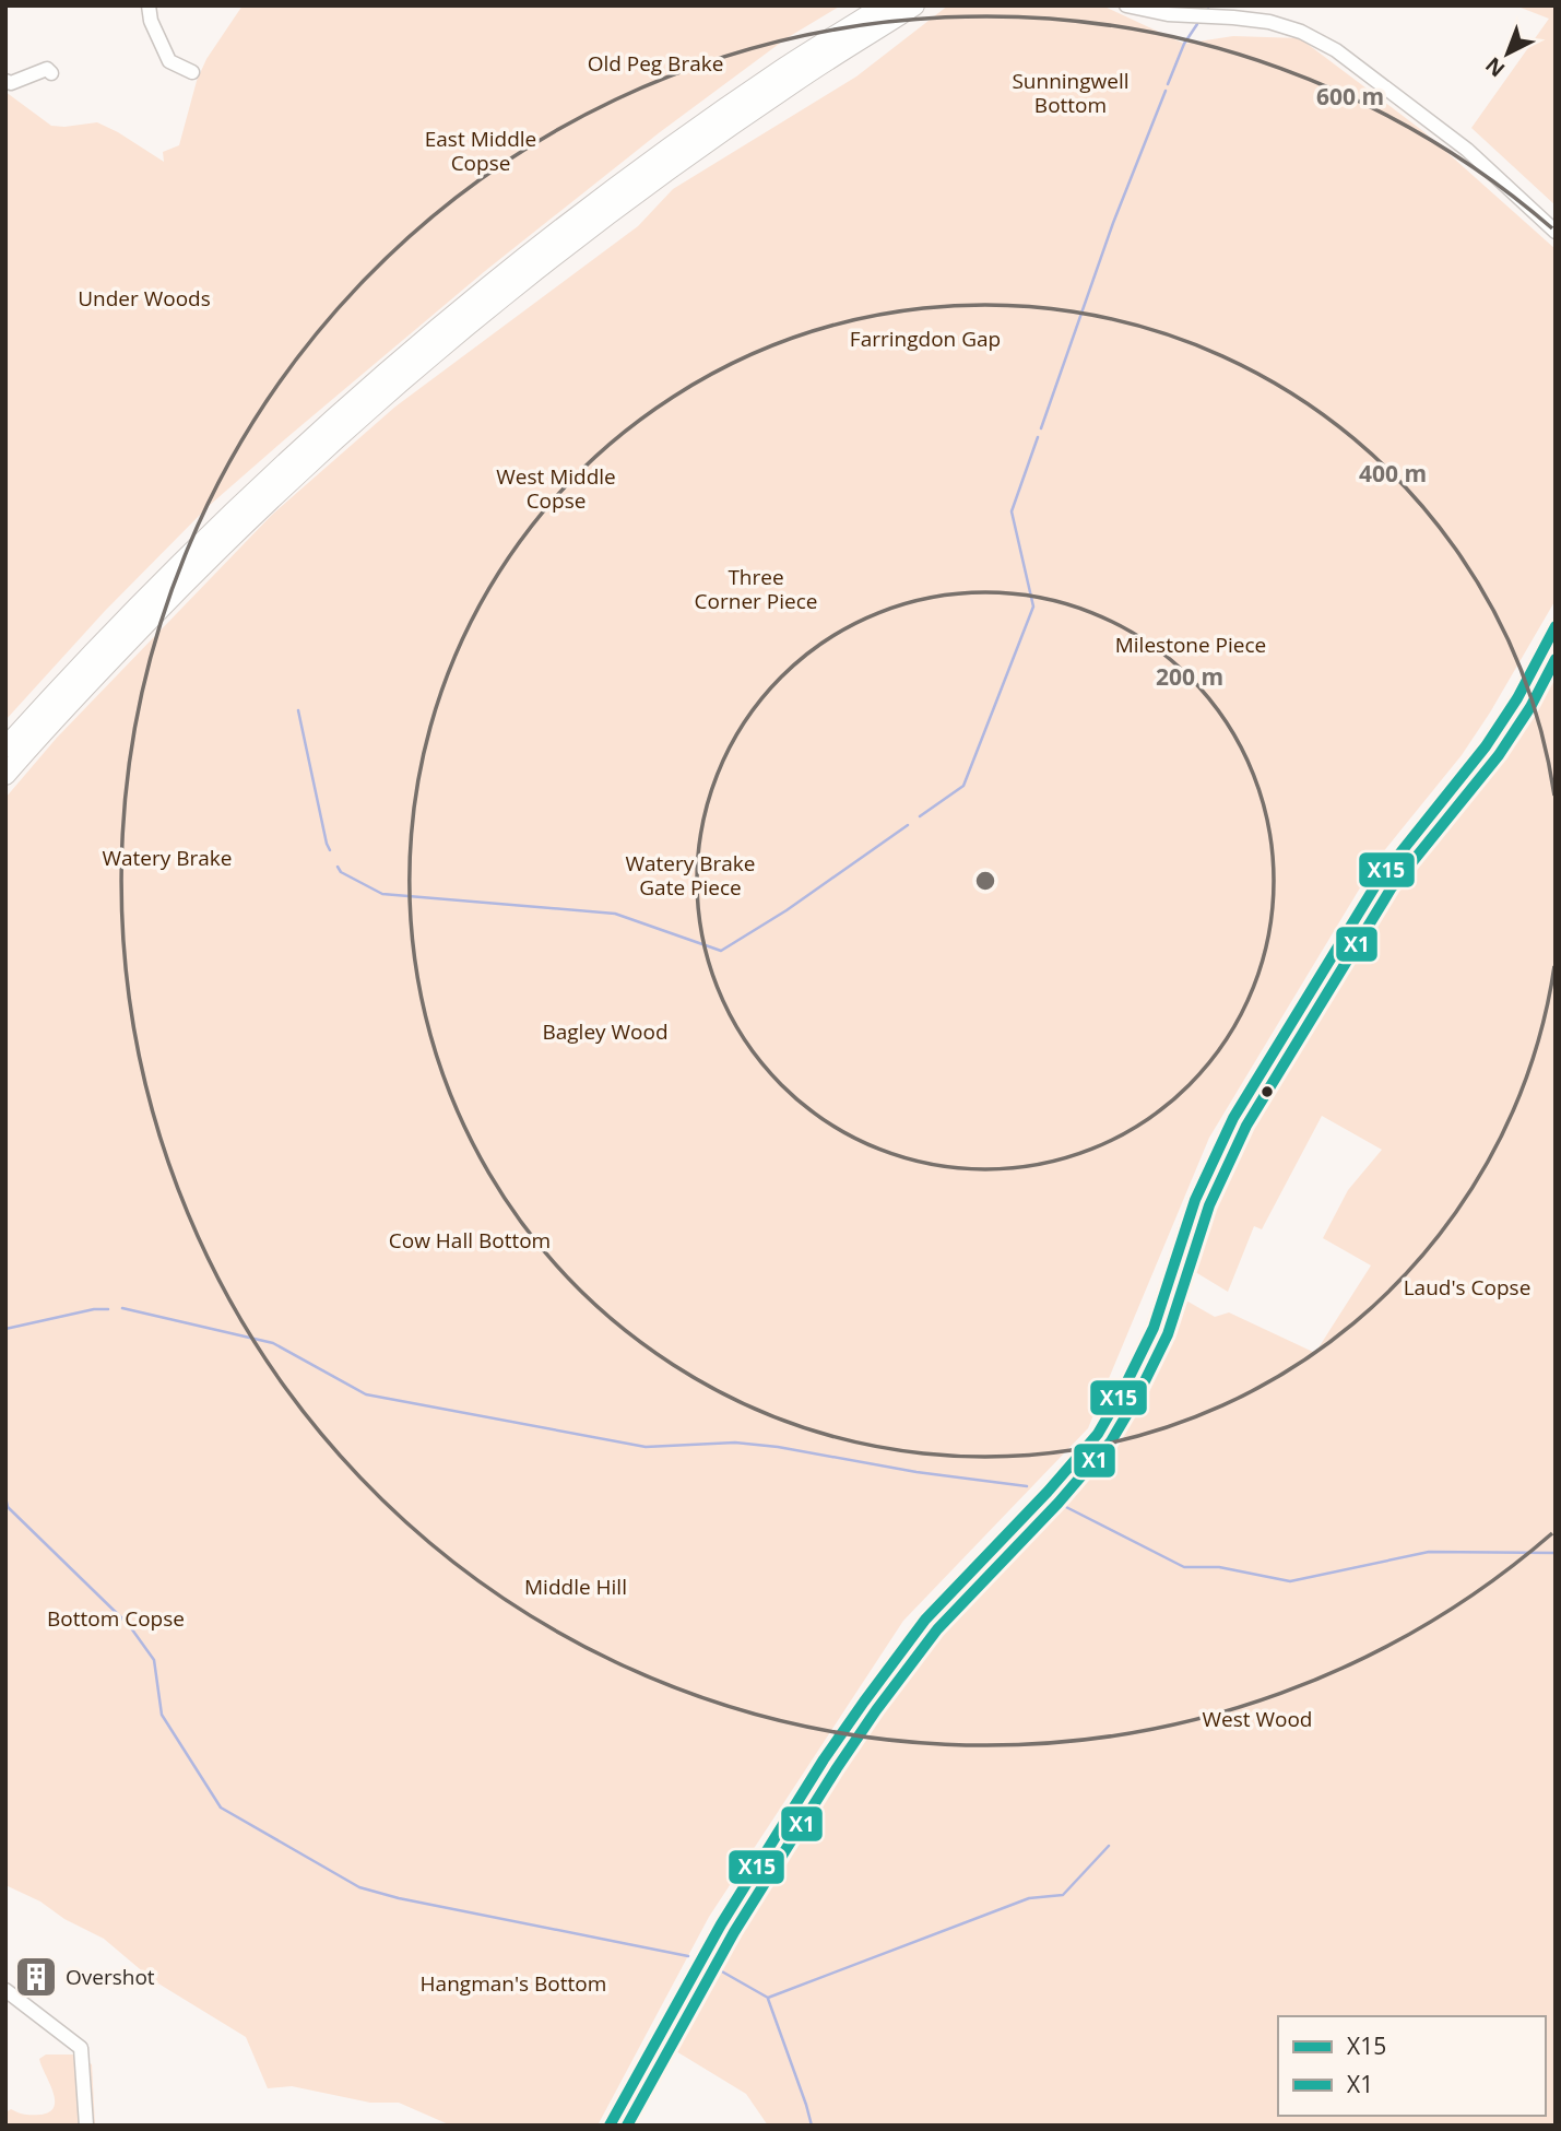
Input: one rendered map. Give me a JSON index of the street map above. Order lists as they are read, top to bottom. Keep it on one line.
{"parks":["Old Peg Brake","Sunningwell Bottom","East Middle Copse","Under Woods","Farringdon Gap","West Middle Copse","Three Corner Piece","Milestone Piece","Watery Brake","Watery Brake Gate Piece","Bagley Wood","Cow Hall Bottom","Laud's Copse","Middle Hill","Bottom Copse","West Wood","Hangman's Bottom"],"places":{"building":["Overshot"]},"lines":["transit line X15","transit line X1"],"legend":["X15","X1"],"north":"bottom left","rings":["600 m","400 m","200 m"]}
